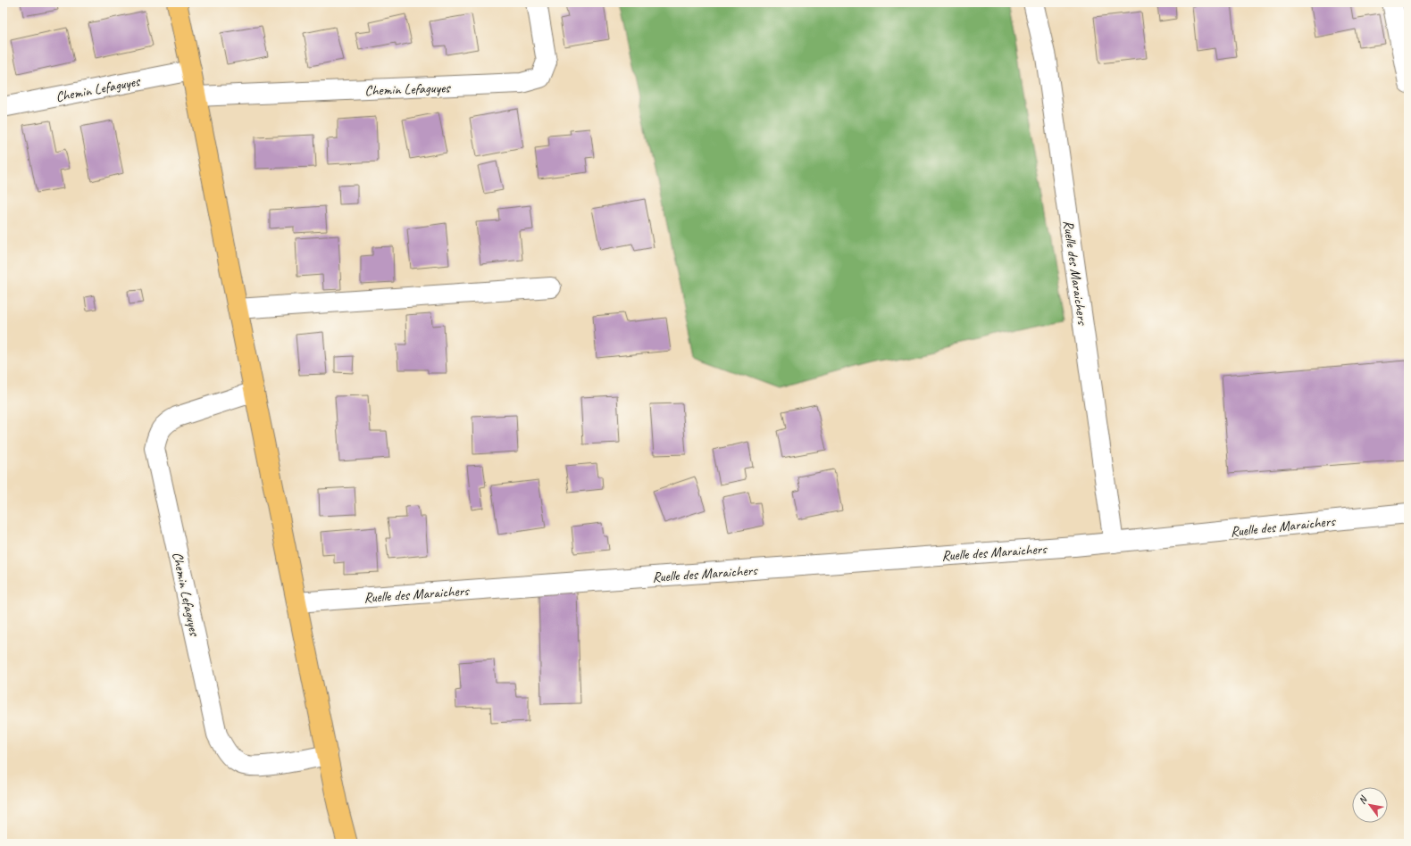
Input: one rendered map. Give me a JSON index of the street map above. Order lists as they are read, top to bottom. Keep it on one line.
{"streets":{"street":["Chemin Lefaguyes","Ruelle des Maraichers"]},"north":"top left"}
